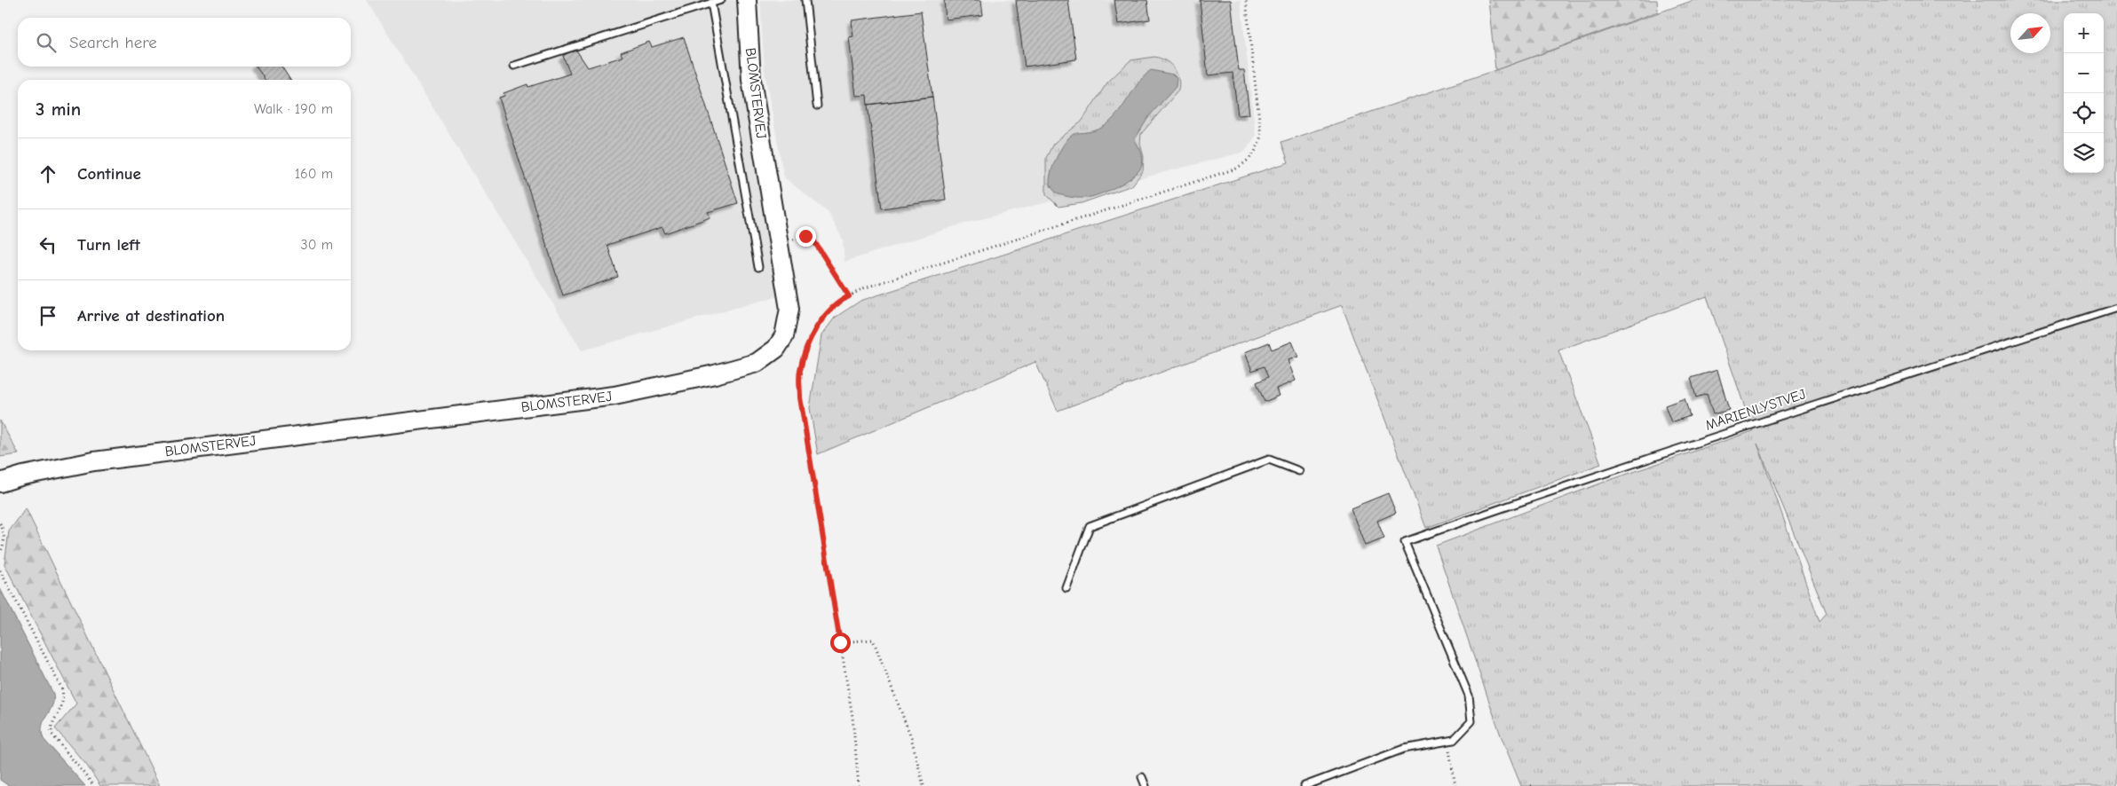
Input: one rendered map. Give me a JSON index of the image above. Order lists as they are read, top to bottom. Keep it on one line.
{"streets":{"street":["BLOMSTERVEJ"],"lane":["MARIENLYSTVEJ"]},"north":"top right","page":{"map_buttons":["+","−"],"search":"Search here","heading":["3 min","Walk · 190 m"],"list":[["Continue","160 m"],["Turn left","30 m"],"Arrive at destination"]}}
